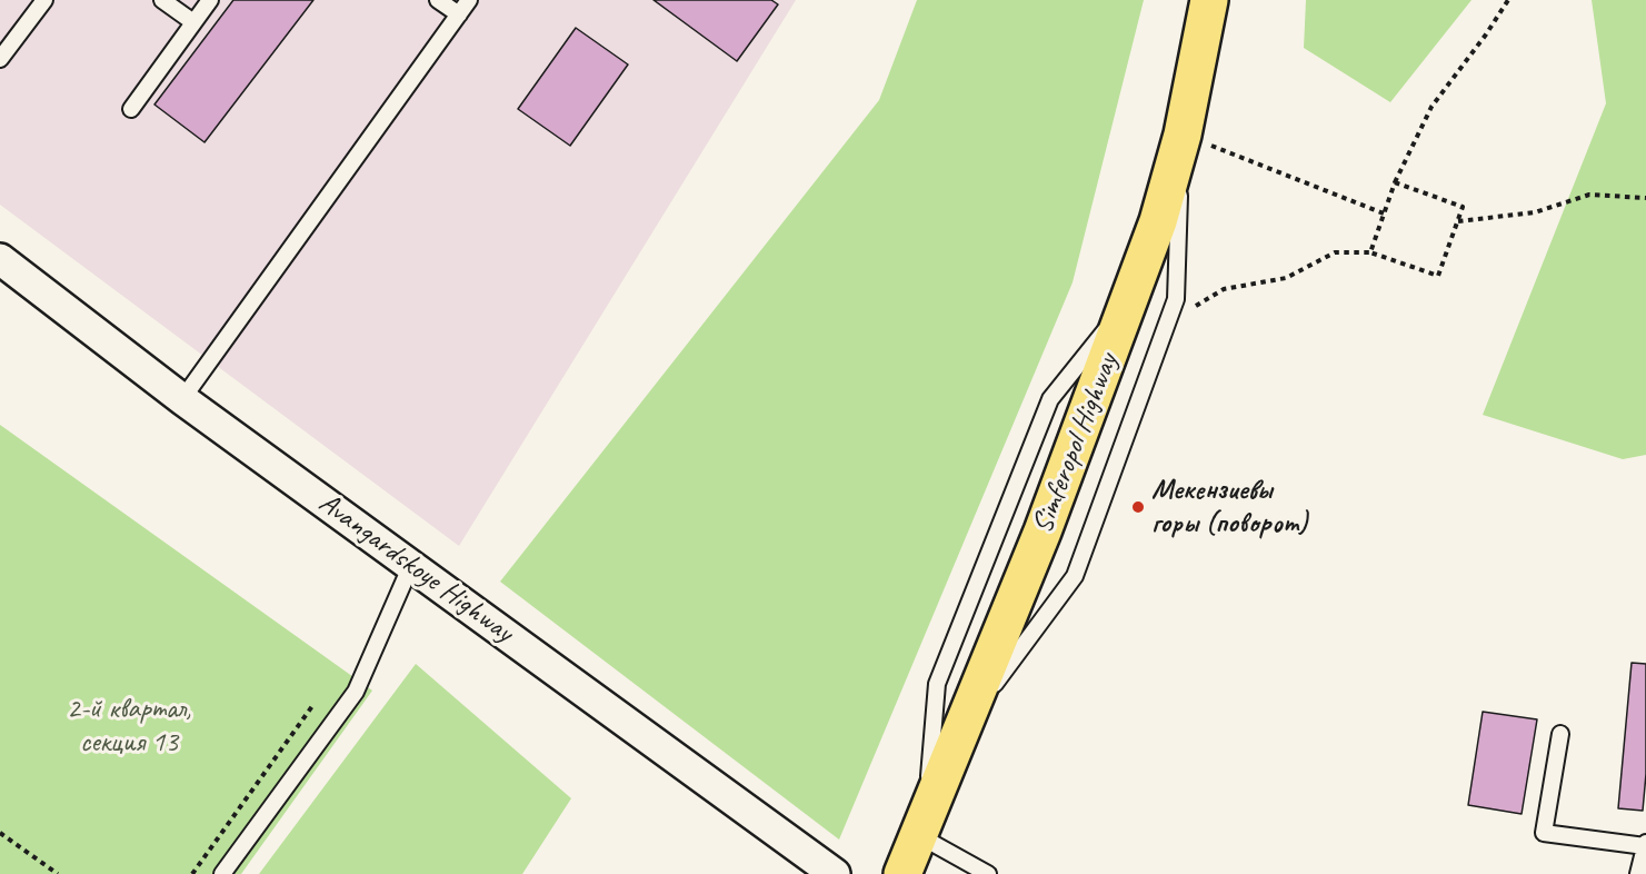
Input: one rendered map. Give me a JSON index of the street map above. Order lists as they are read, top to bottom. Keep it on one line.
{"streets":{"main road":["Simferopol Highway"],"street":["Avangardskoye Highway"]},"parks":["2-й квартал, секция 13"],"places":["Мекензиевы горы (поворот)"]}
